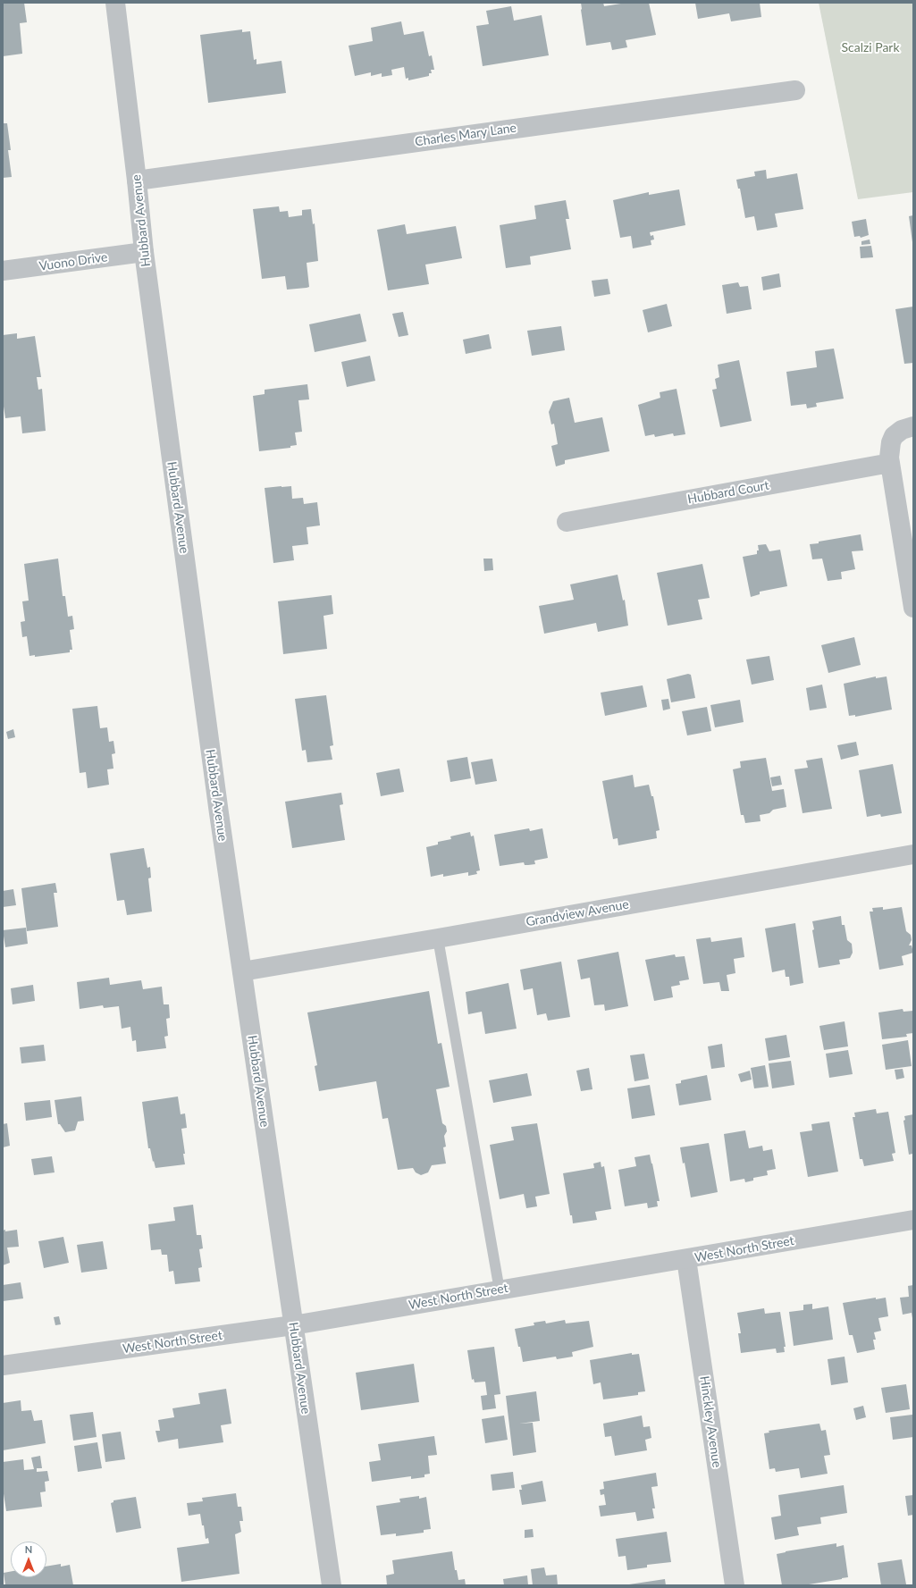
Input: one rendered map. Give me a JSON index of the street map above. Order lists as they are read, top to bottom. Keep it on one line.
{"streets":{"street":["Charles Mary Lane","Hubbard Avenue","Vuono Drive","Hubbard Court","Grandview Avenue","West North Street","Hinckley Avenue"]},"crossings":[["Charles Mary Lane","Hubbard Avenue"],["Hubbard Avenue","Vuono Drive"],["Hubbard Avenue","Grandview Avenue"],["Hubbard Avenue","West North Street"],["West North Street","Hinckley Avenue"]],"parks":["Scalzi Park"],"north":"top"}
